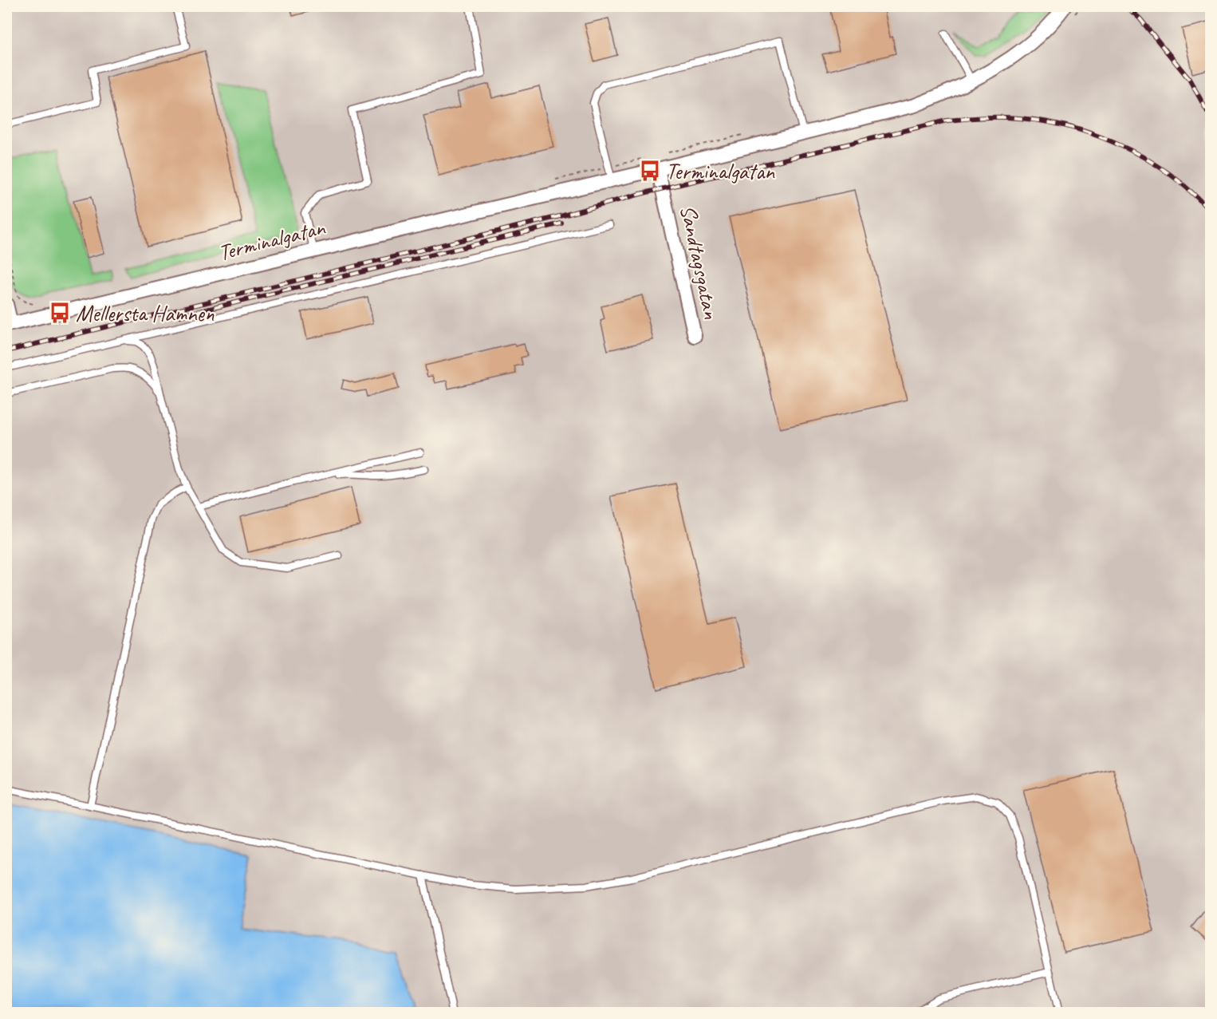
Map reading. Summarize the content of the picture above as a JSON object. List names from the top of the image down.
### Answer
{
  "streets": {
    "street": ["Terminalgatan", "Sandtagsgatan"]
  },
  "crossings": [
    ["Terminalgatan", "Sandtagsgatan"]
  ],
  "places": {
    "bus stop": ["Terminalgatan", "Mellersta Hamnen"]
  }
}
